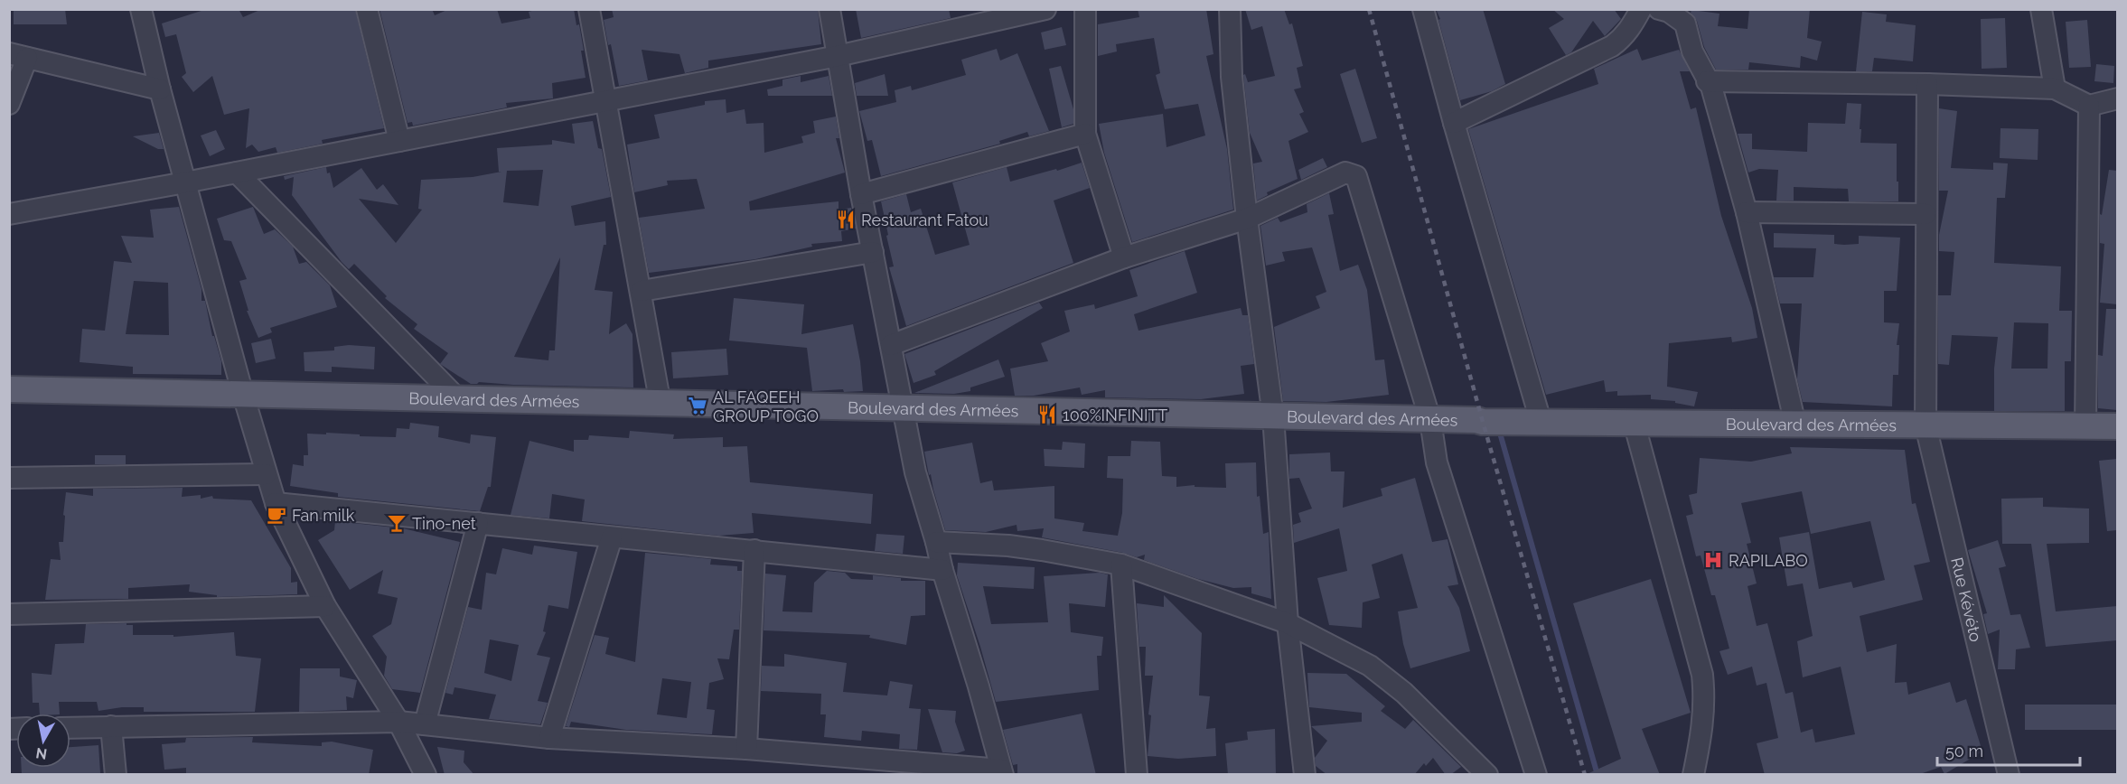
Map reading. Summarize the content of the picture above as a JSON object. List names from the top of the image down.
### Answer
{
  "streets": {
    "main road": ["Boulevard des Armées"],
    "street": ["Rue Kévéto"]
  },
  "crossings": [
    ["Boulevard des Armées", "Rue Kévéto"]
  ],
  "places": {
    "restaurant": ["Restaurant Fatou", "100%INFINITT"],
    "supermarket": ["AL FAQEEH GROUP TOGO"],
    "cafe": ["Fan milk"],
    "bar": ["Tino-net"],
    "hospital": ["RAPILABO"]
  },
  "scale_bar": "50 m",
  "north": "bottom"
}
